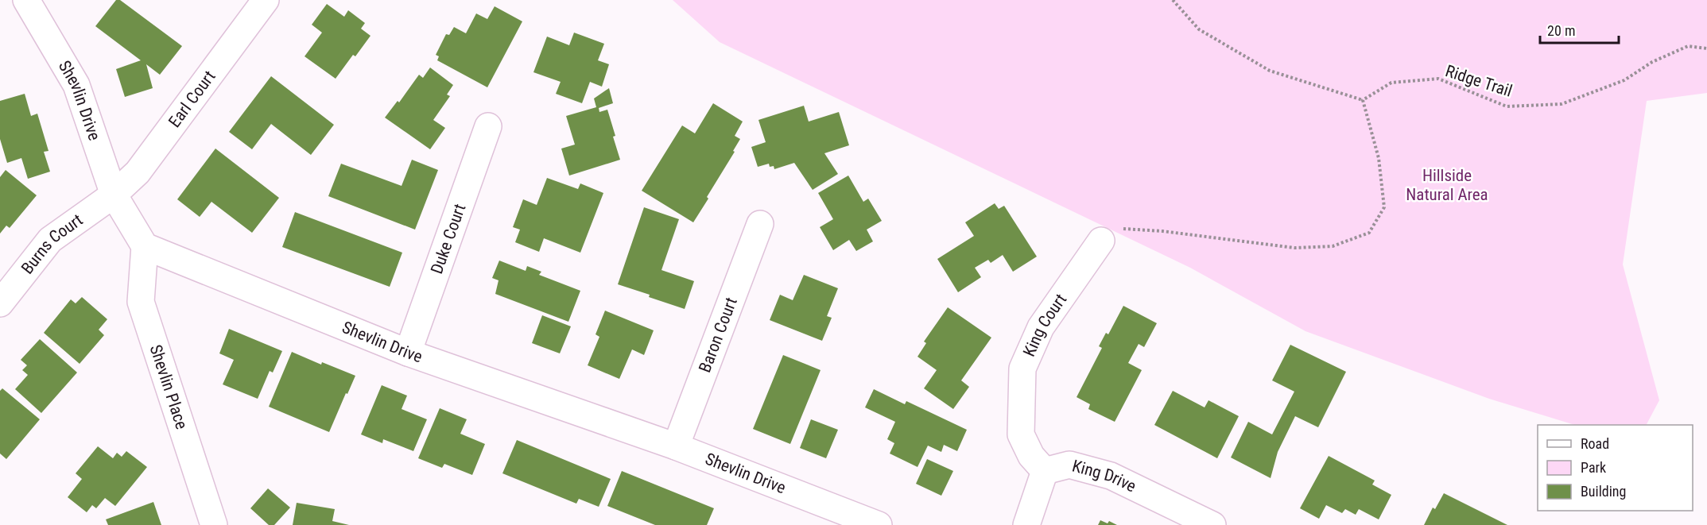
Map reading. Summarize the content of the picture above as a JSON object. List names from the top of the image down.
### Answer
{
  "streets": {
    "street": [
      "Earl Court",
      "Shevlin Drive",
      "Duke Court",
      "Burns Court",
      "King Court",
      "Baron Court",
      "Shevlin Place",
      "King Drive"
    ],
    "path": ["Ridge Trail"]
  },
  "crossings": [
    ["Earl Court", "Shevlin Drive"],
    ["Earl Court", "Burns Court"],
    ["Shevlin Drive", "Duke Court"],
    ["Shevlin Drive", "Burns Court"],
    ["Shevlin Drive", "Baron Court"],
    ["Shevlin Drive", "Shevlin Place"],
    ["King Court", "King Drive"]
  ],
  "parks": ["Hillside Natural Area"],
  "legend": ["Road", "Park", "Building"],
  "scale_bar": "20 m"
}
